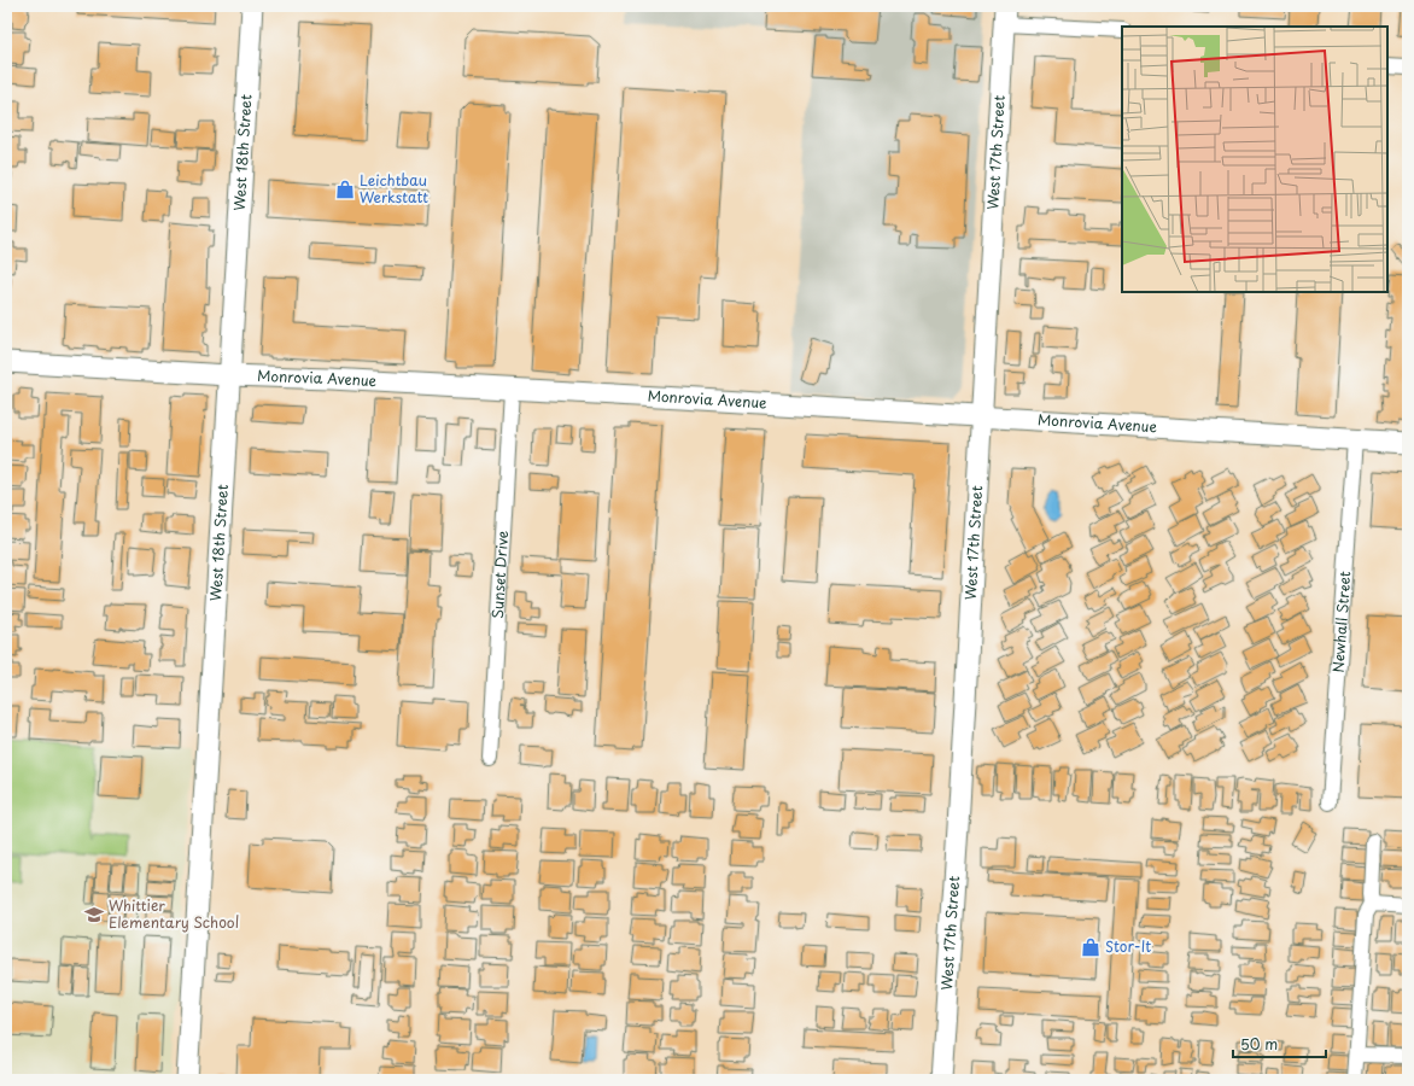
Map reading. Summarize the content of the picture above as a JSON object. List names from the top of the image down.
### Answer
{
  "streets": {
    "street": [
      "West 18th Street",
      "West 17th Street",
      "Monrovia Avenue",
      "Sunset Drive",
      "Newhall Street"
    ]
  },
  "crossings": [
    ["West 18th Street", "Monrovia Avenue"],
    ["West 17th Street", "Monrovia Avenue"],
    ["Monrovia Avenue", "Sunset Drive"],
    ["Monrovia Avenue", "Newhall Street"]
  ],
  "places": {
    "shop": ["Leichtbau Werkstatt", "Stor-It"],
    "school or university": ["Whittier Elementary School"]
  },
  "scale_bar": "50 m"
}
